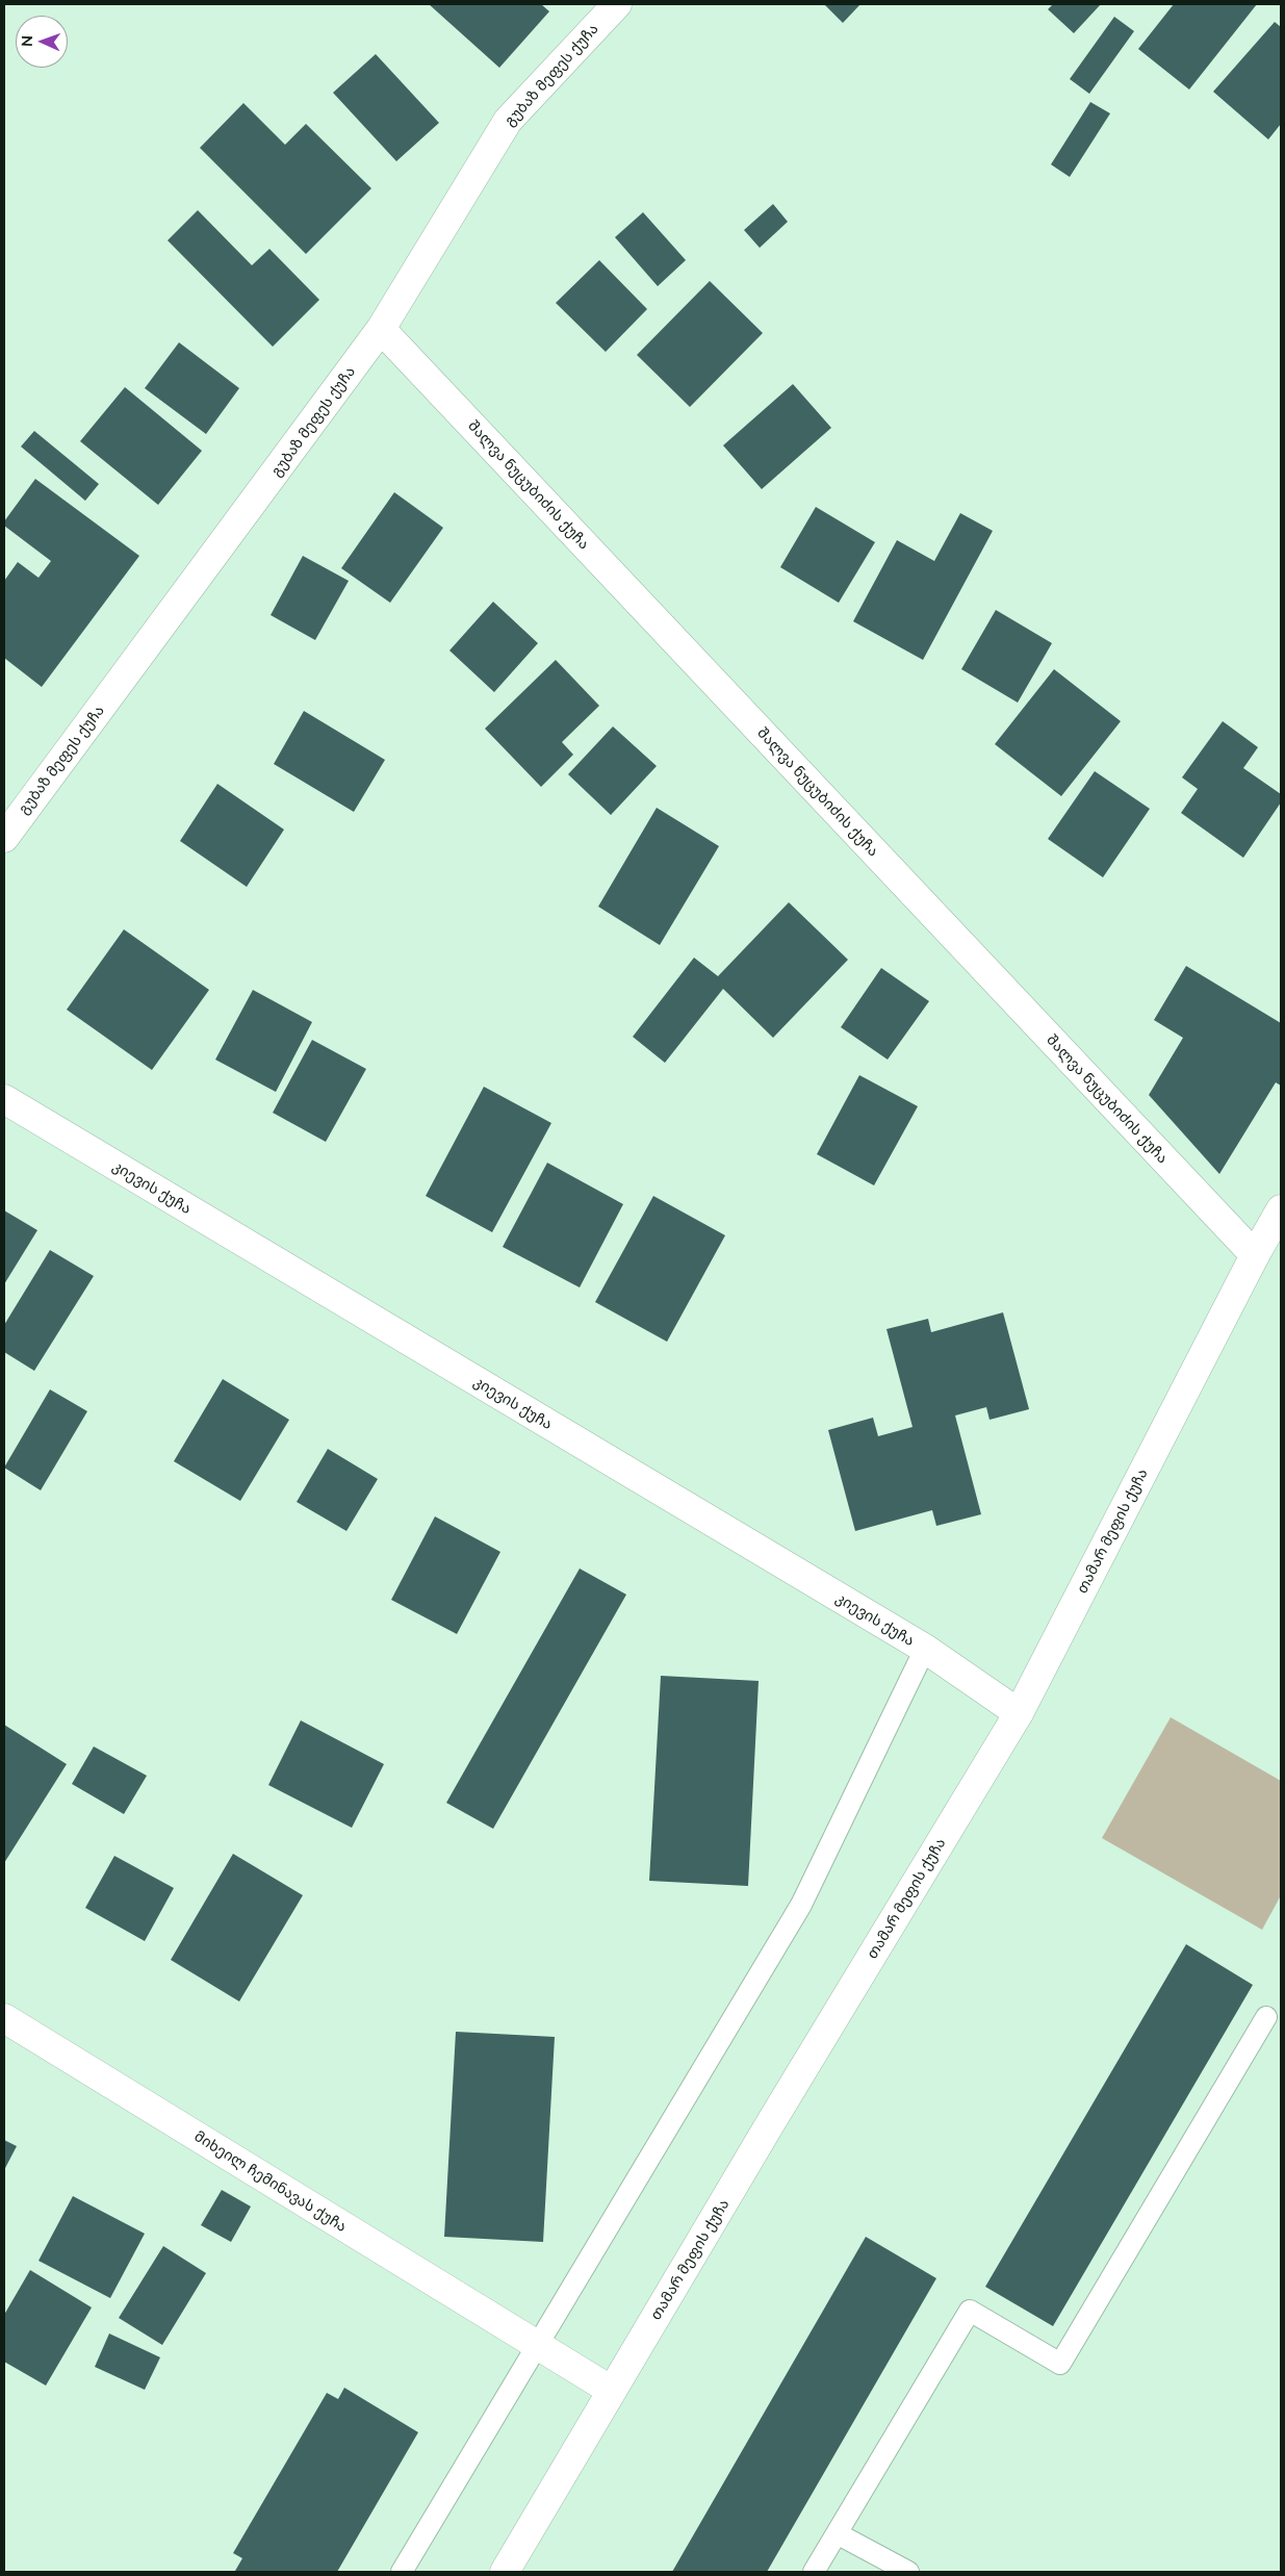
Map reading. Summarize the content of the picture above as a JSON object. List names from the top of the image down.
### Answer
{
  "streets": {
    "street": [
      "გუბაზ მეფეს ქუჩა",
      "შალვა ნუცუბიძის ქუჩა",
      "კიევის ქუჩა",
      "თამარ მეფის ქუჩა",
      "მიხეილ ჩემინავას ქუჩა"
    ]
  },
  "crossings": [
    ["გუბაზ მეფეს ქუჩა", "შალვა ნუცუბიძის ქუჩა"],
    ["შალვა ნუცუბიძის ქუჩა", "თამარ მეფის ქუჩა"],
    ["კიევის ქუჩა", "თამარ მეფის ქუჩა"],
    ["თამარ მეფის ქუჩა", "მიხეილ ჩემინავას ქუჩა"]
  ],
  "north": "left"
}
